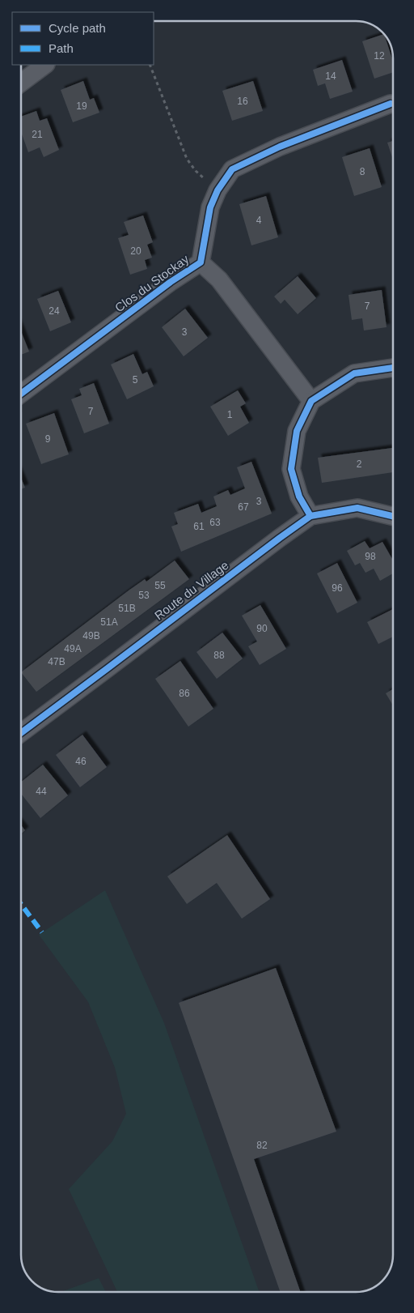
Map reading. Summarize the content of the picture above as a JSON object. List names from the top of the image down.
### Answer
{
  "streets": {
    "street": ["Clos du Stockay", "Route du Village"]
  },
  "house_numbers": [
    "12",
    "14",
    "16",
    "19",
    "21",
    "8",
    "4",
    "20",
    "7",
    "24",
    "3",
    "5",
    "7",
    "1",
    "9",
    "2",
    "3",
    "67",
    "63",
    "61",
    "98",
    "55",
    "96",
    "53",
    "51B",
    "51A",
    "90",
    "49B",
    "49A",
    "88",
    "47B",
    "86",
    "46",
    "44",
    "82"
  ],
  "legend": ["Cycle path", "Path"]
}
